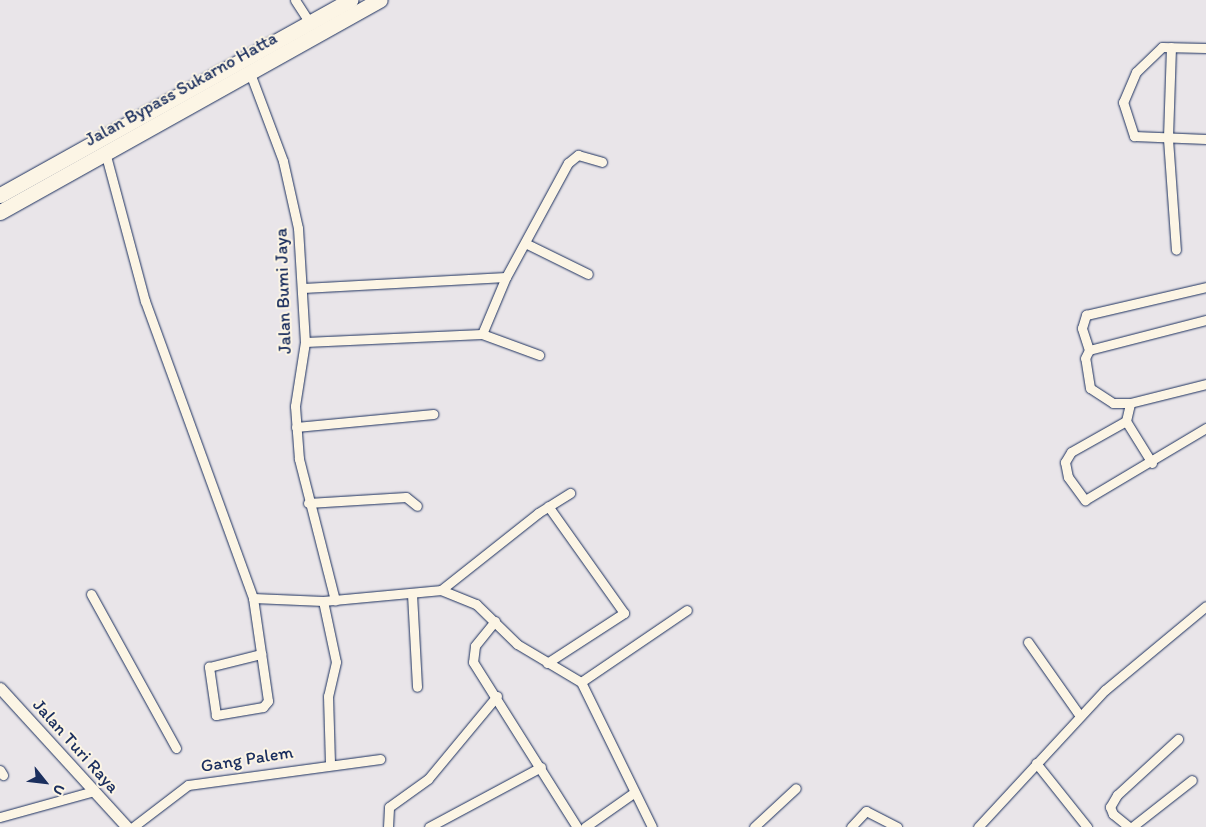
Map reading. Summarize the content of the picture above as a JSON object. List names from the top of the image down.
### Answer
{
  "streets": {
    "highway": ["Jalan Bypass Sukarno Hatta"],
    "street": ["Jalan Bumi Jaya", "Jalan Turi Raya", "Gang Palem"]
  },
  "crossings": [
    ["Jalan Bypass Sukarno Hatta", "Jalan Bumi Jaya"]
  ],
  "north": "bottom right"
}
